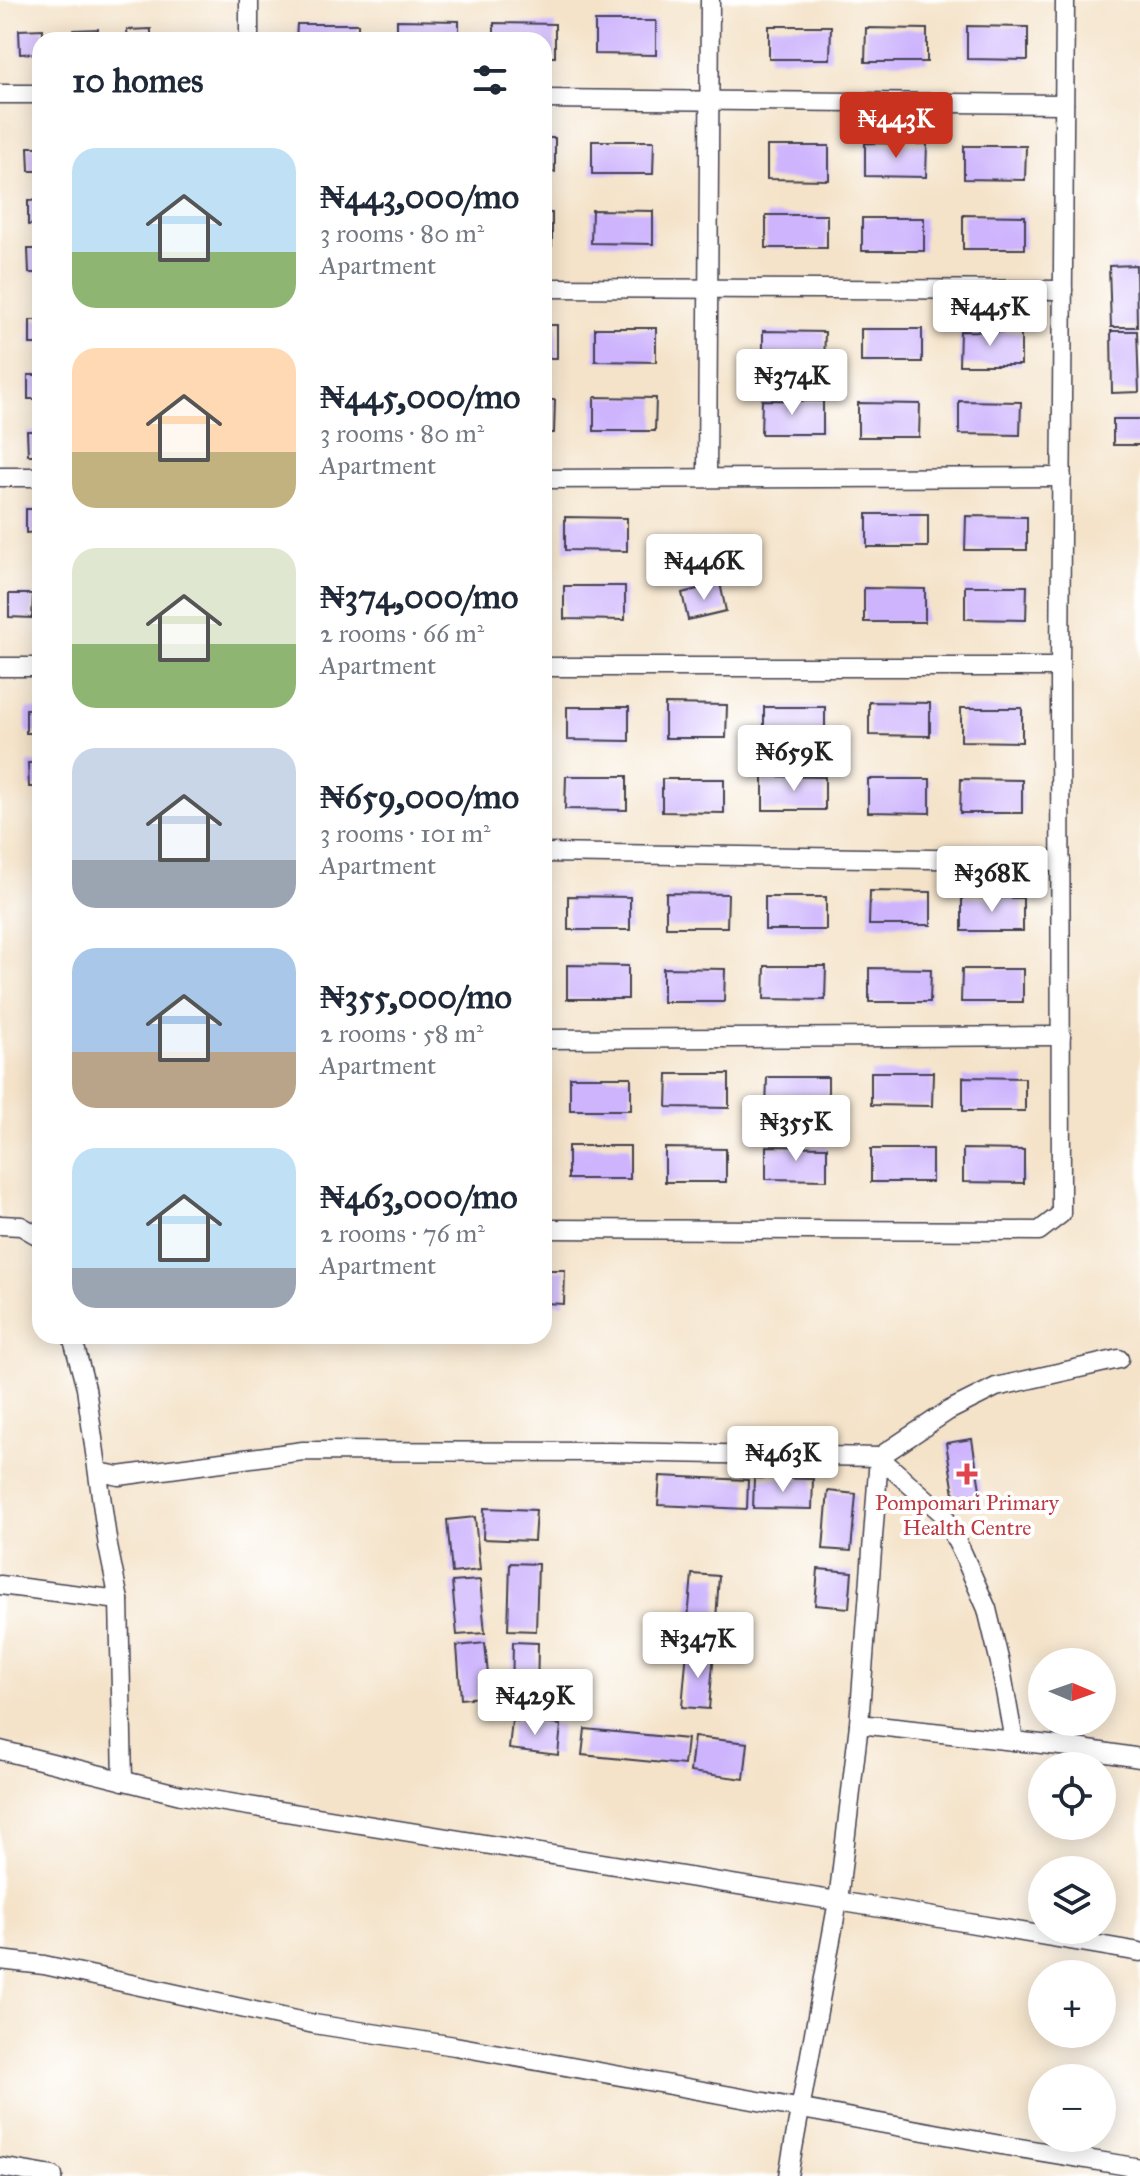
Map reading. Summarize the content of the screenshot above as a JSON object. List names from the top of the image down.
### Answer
{
  "places": {
    "health": ["Pompomari Primary Health Centre"]
  },
  "north": "right",
  "page": {
    "heading": "10 homes",
    "price": [
      "₦443K",
      "₦445K",
      "₦374K",
      "₦446K",
      "₦659K",
      "₦368K",
      "₦355K",
      "₦463K",
      "₦347K",
      "₦429K"
    ],
    "list": [
      {
        "name": "₦443,000/mo",
        "note": "3 rooms · 80 m² · Apartment"
      },
      {
        "name": "₦445,000/mo",
        "note": "3 rooms · 80 m² · Apartment"
      },
      {
        "name": "₦374,000/mo",
        "note": "2 rooms · 66 m² · Apartment"
      },
      {
        "name": "₦659,000/mo",
        "note": "3 rooms · 101 m² · Apartment"
      },
      {
        "name": "₦355,000/mo",
        "note": "2 rooms · 58 m² · Apartment"
      },
      {
        "name": "₦463,000/mo",
        "note": "2 rooms · 76 m² · Apartment"
      }
    ],
    "map_buttons": ["+", "−"]
  }
}
